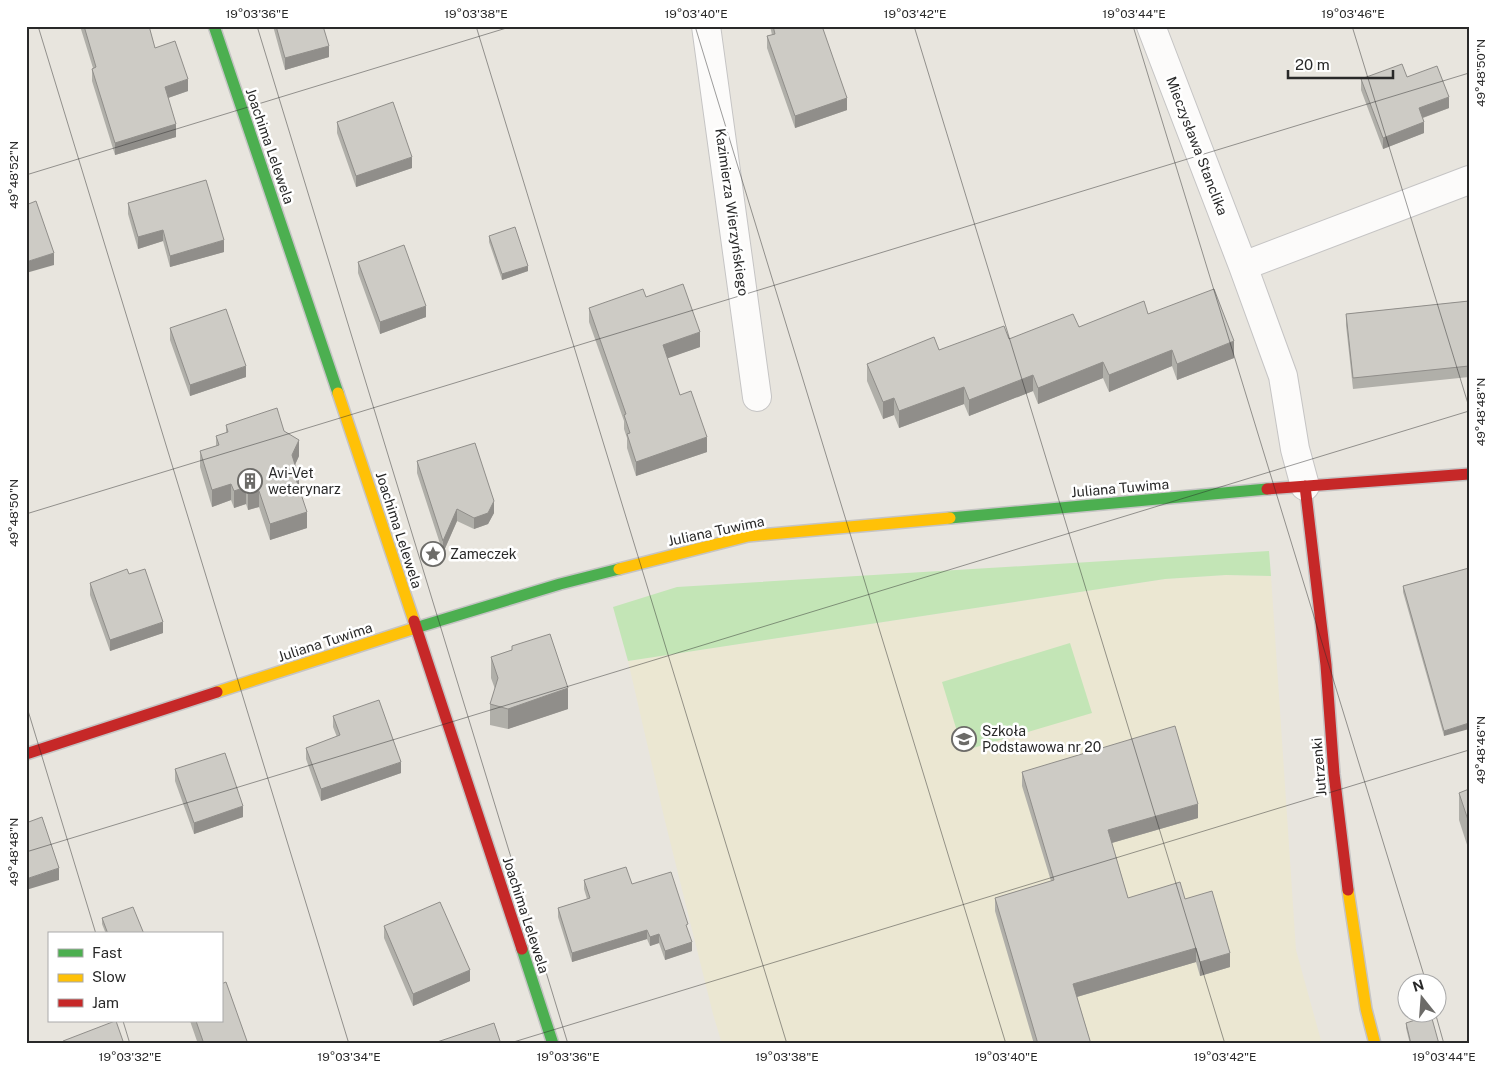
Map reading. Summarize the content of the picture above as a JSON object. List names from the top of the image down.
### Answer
{
  "streets": {
    "street": [
      "Joachima Lelewela",
      "Mieczysława Stanclika",
      "Kazimierza Wierzyńskiego",
      "Juliana Tuwima",
      "Jutrzenki"
    ]
  },
  "crossings": [
    ["Joachima Lelewela", "Juliana Tuwima"],
    ["Mieczysława Stanclika", "Juliana Tuwima"],
    ["Mieczysława Stanclika", "Jutrzenki"],
    ["Juliana Tuwima", "Jutrzenki"]
  ],
  "places": {
    "building": ["Avi-Vet weterynarz"],
    "place": ["Zameczek"],
    "school or university": ["Szkoła Podstawowa nr 20"]
  },
  "legend": ["Fast", "Slow", "Jam"],
  "scale_bar": "20 m",
  "north": "top",
  "coordinates": [
    "19°03'36\"E",
    "19°03'38\"E",
    "19°03'40\"E",
    "19°03'42\"E",
    "19°03'44\"E",
    "19°03'46\"E",
    "49°48'50\"N",
    "49°48'52\"N",
    "49°48'48\"N",
    "49°48'46\"N",
    "19°03'32\"E",
    "19°03'34\"E"
  ]
}
